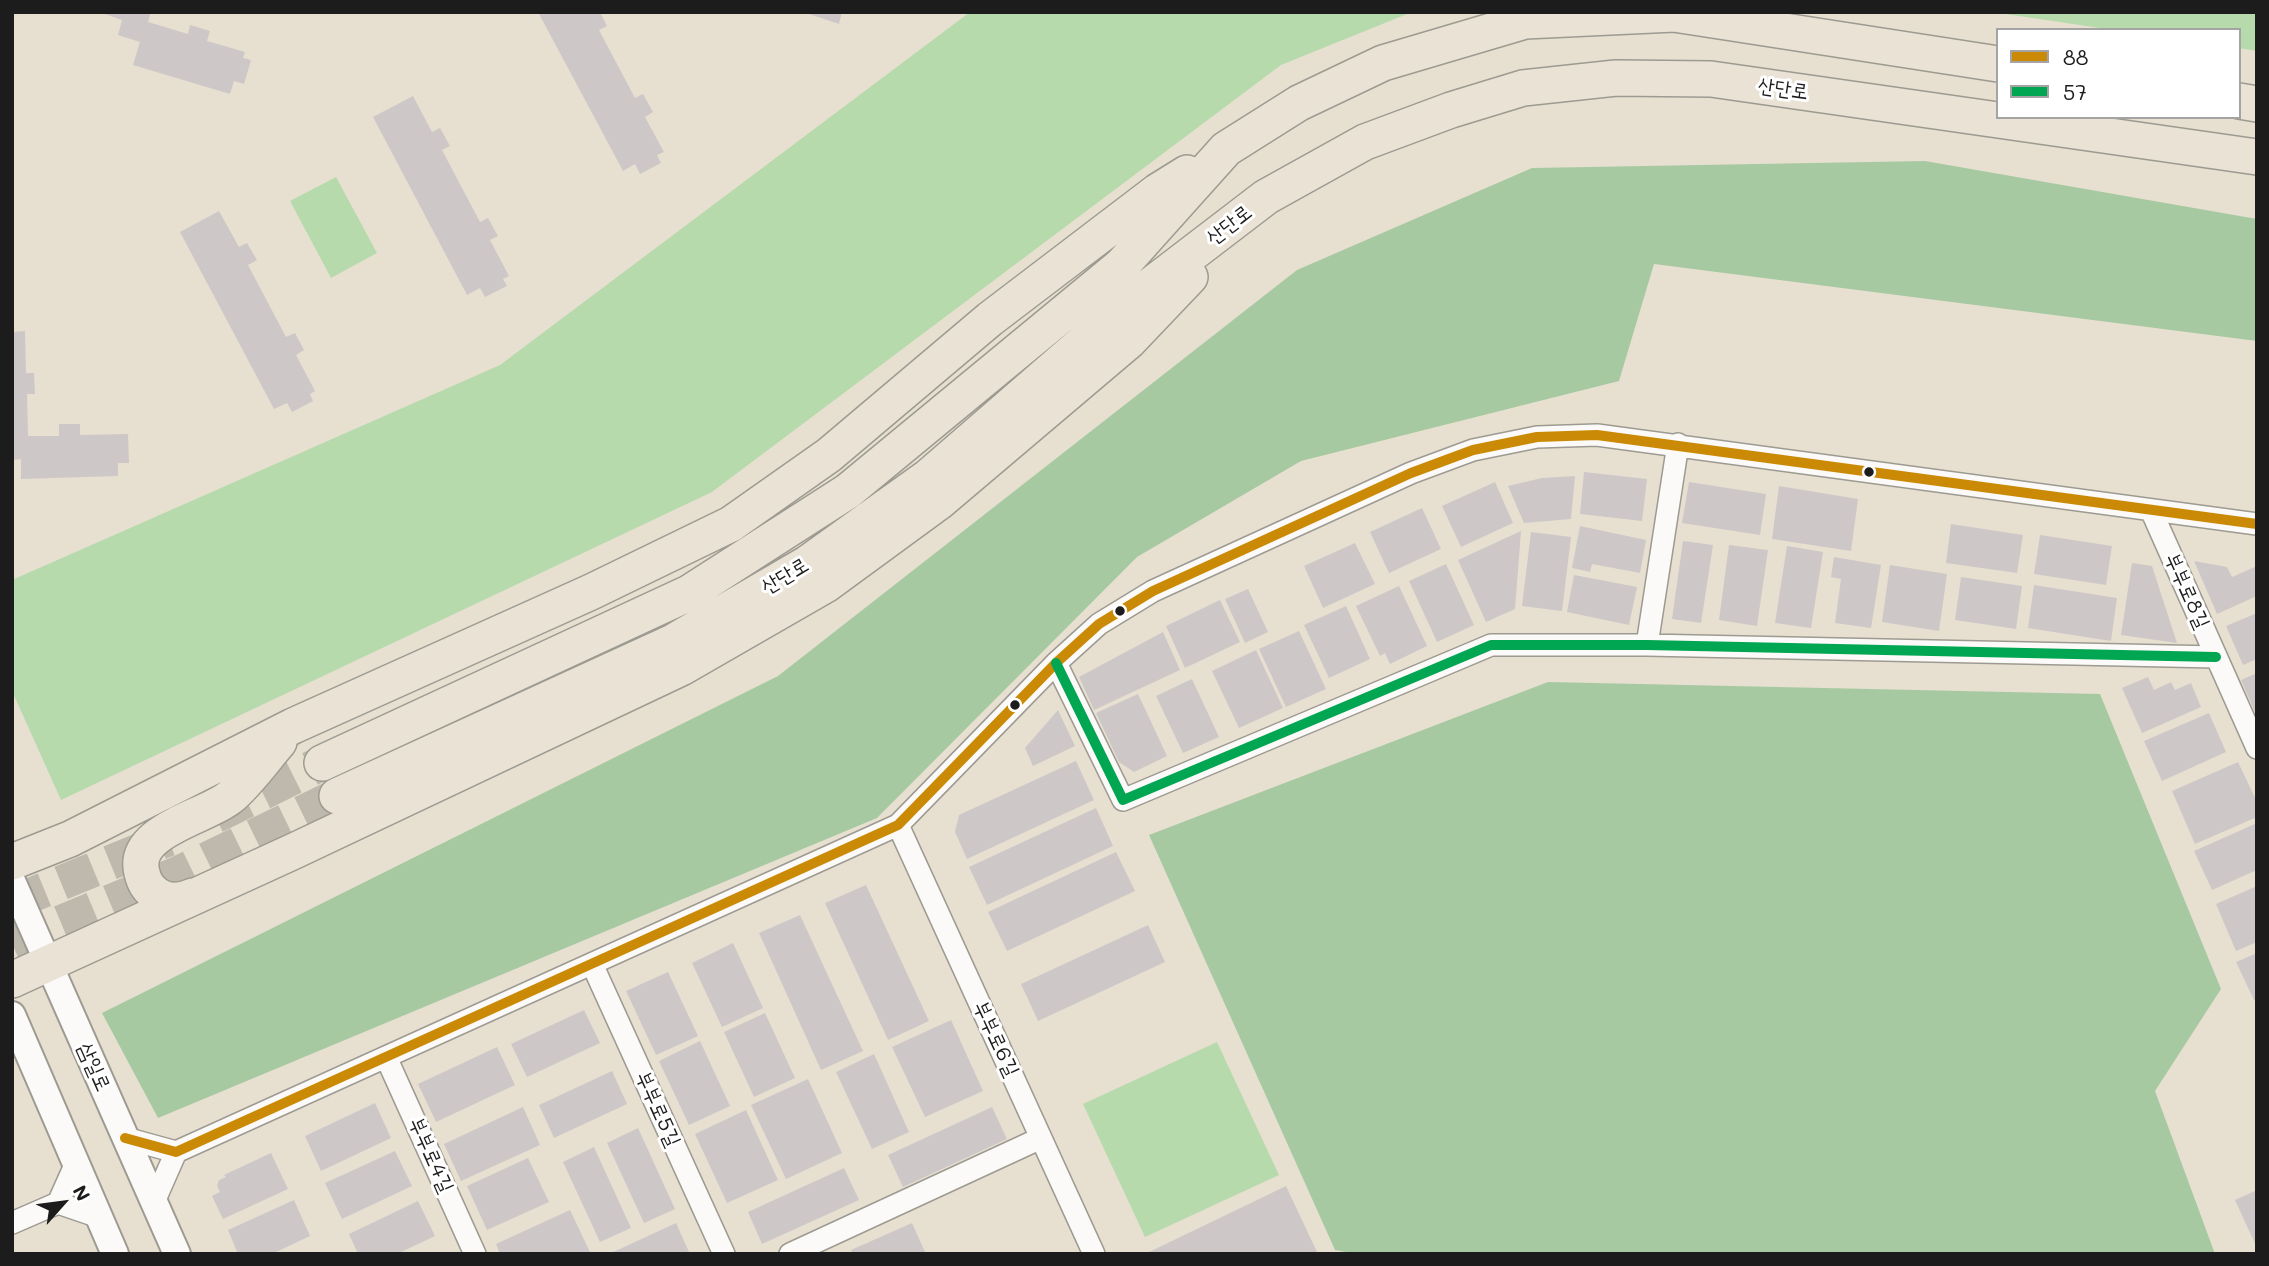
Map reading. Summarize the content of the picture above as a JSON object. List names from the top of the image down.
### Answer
{
  "streets": {
    "main road": ["산단로"],
    "street": [
      "부부로8길",
      "부부로6길",
      "삼일로",
      "부부로5길",
      "부부로4길"
    ]
  },
  "lines": ["transit line 88", "transit line 57"],
  "legend": ["88", "57"],
  "north": "top right"
}
